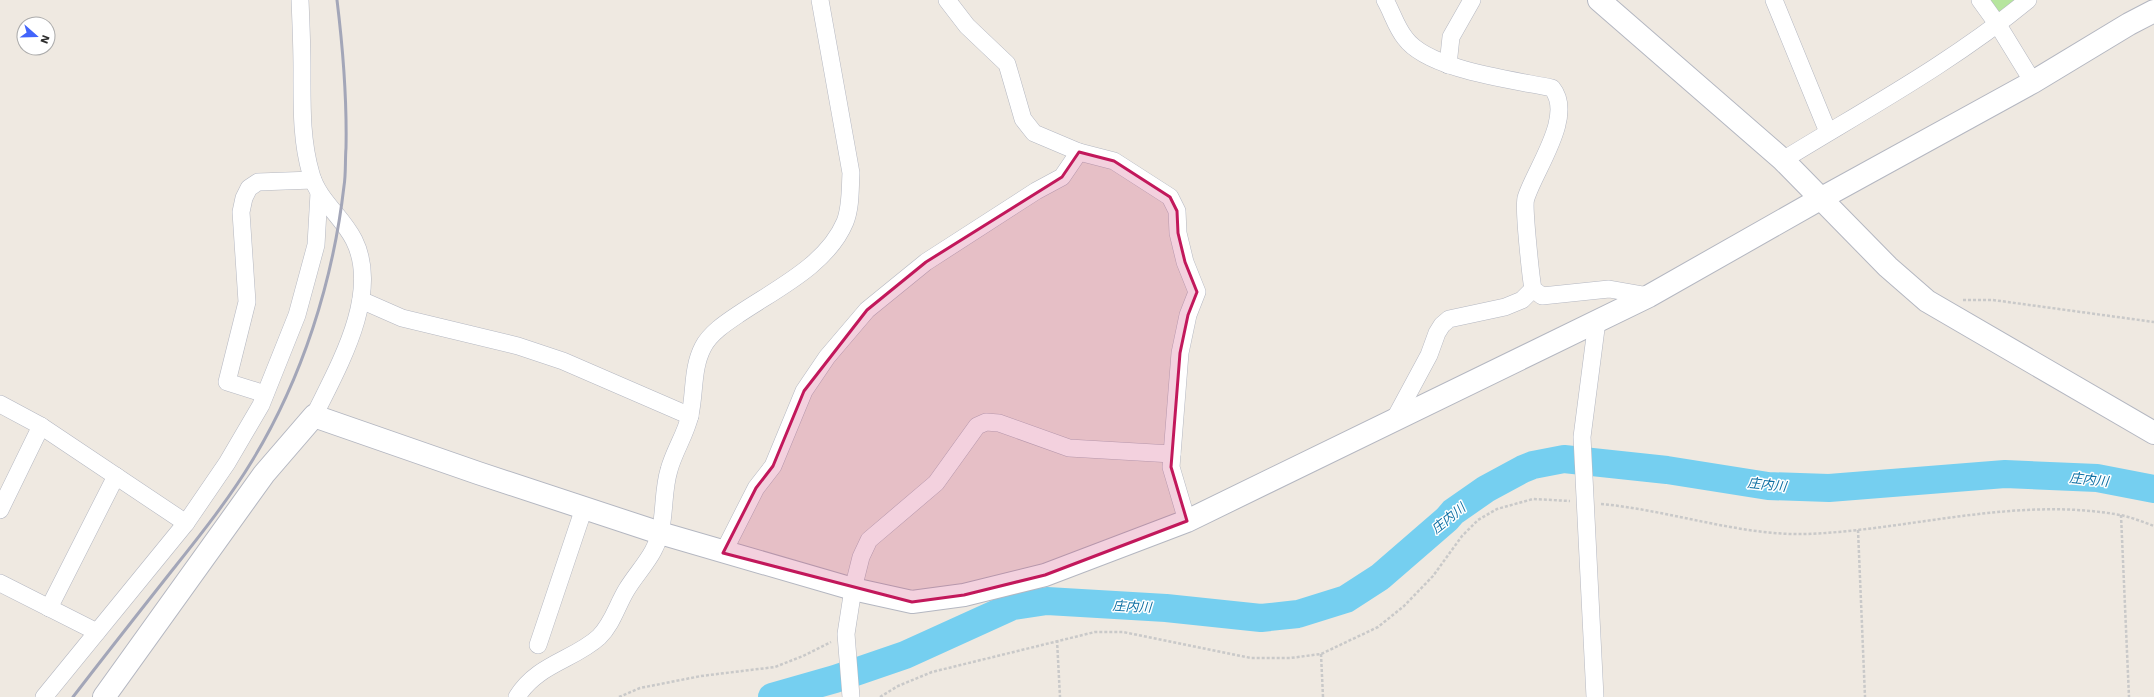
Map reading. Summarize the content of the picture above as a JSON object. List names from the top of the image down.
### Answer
{
  "water": ["庄内川"],
  "north": "right"
}
